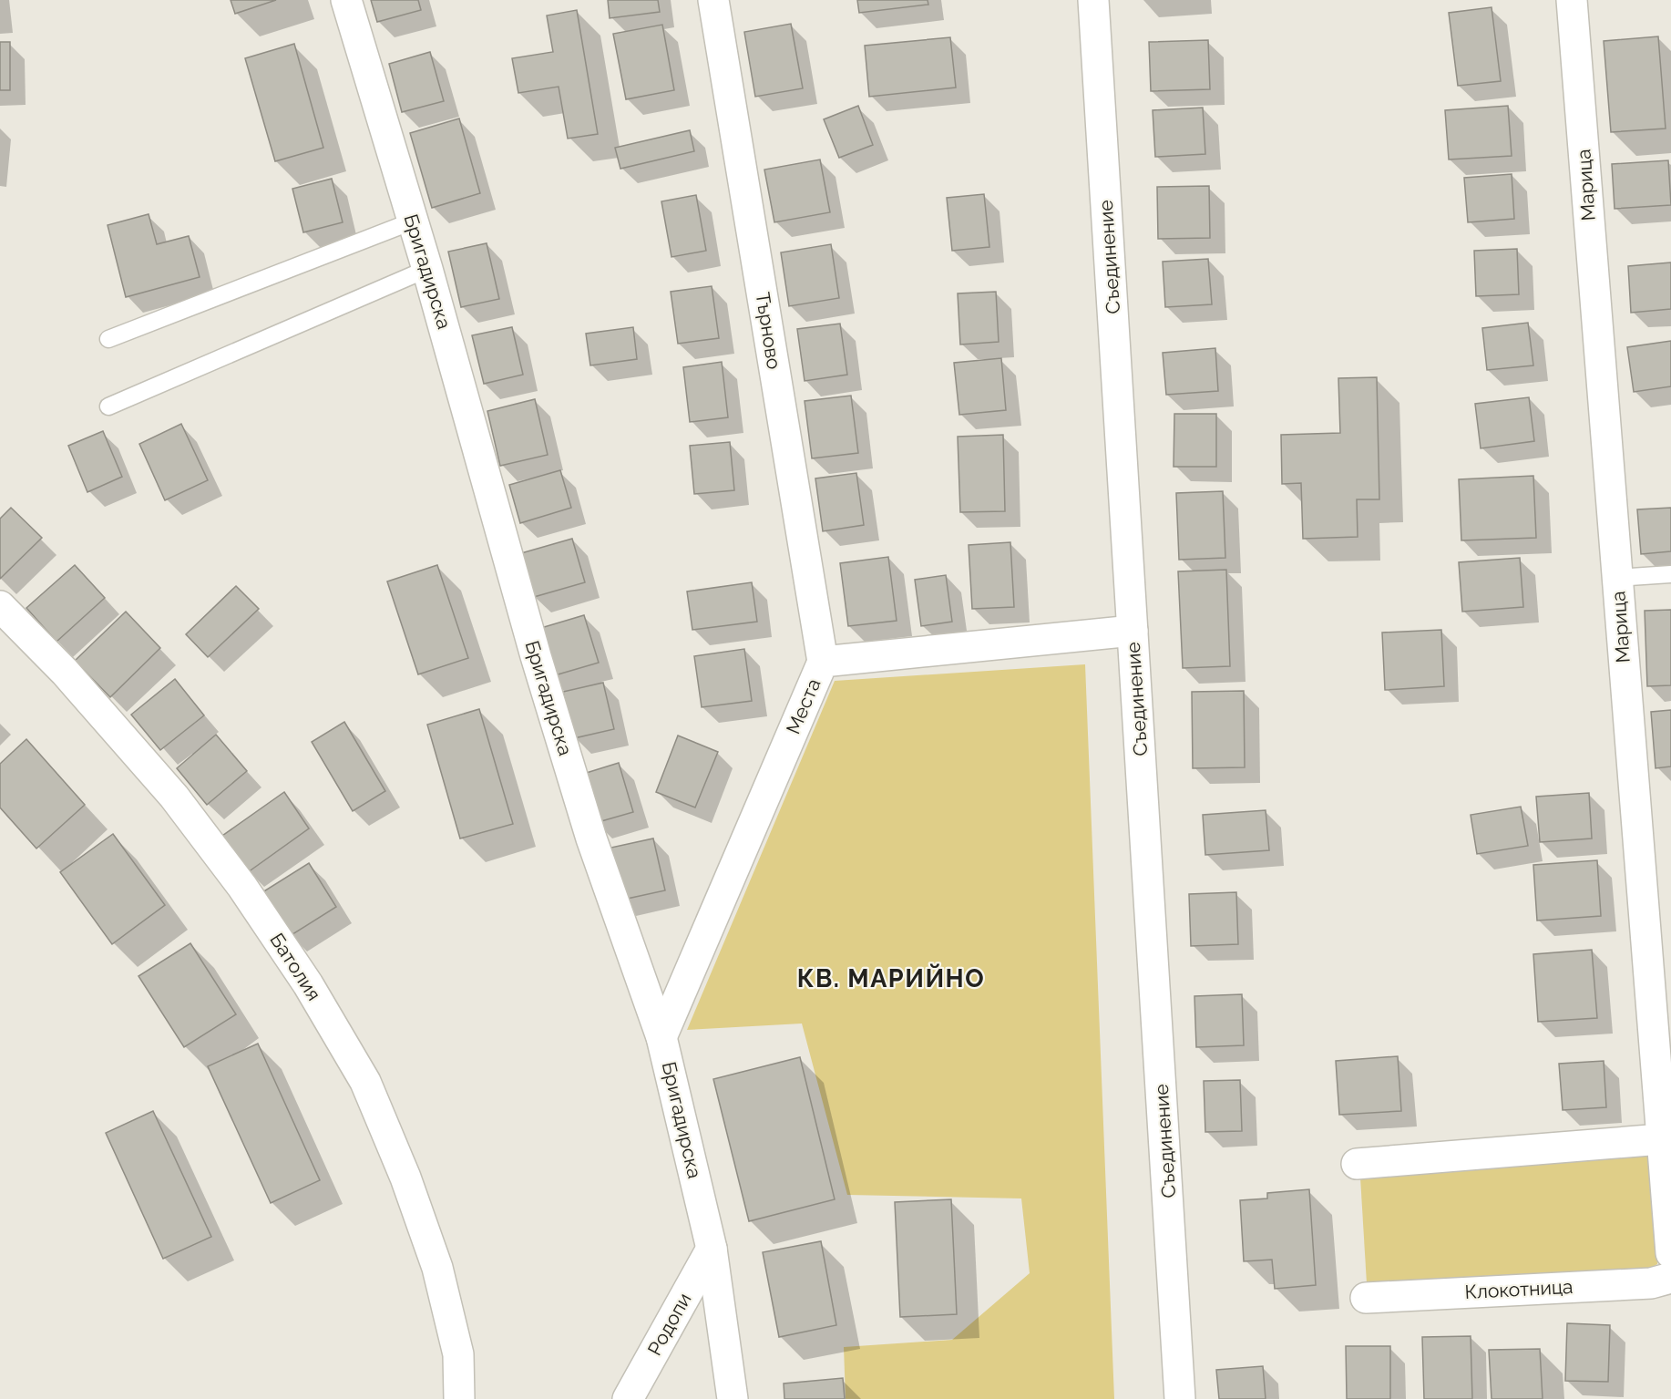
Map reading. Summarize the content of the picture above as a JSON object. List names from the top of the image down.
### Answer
{
  "streets": {
    "street": [
      "Марица",
      "Съединение",
      "Бригадирска",
      "Търново",
      "Места",
      "Батолия",
      "Клокотница",
      "Родопи"
    ]
  },
  "crossings": [
    ["Съединение", "Места"],
    ["Бригадирска", "Места"],
    ["Бригадирска", "Родопи"],
    ["Търново", "Места"]
  ],
  "districts": ["КВ. МАРИЙНО"]
}
